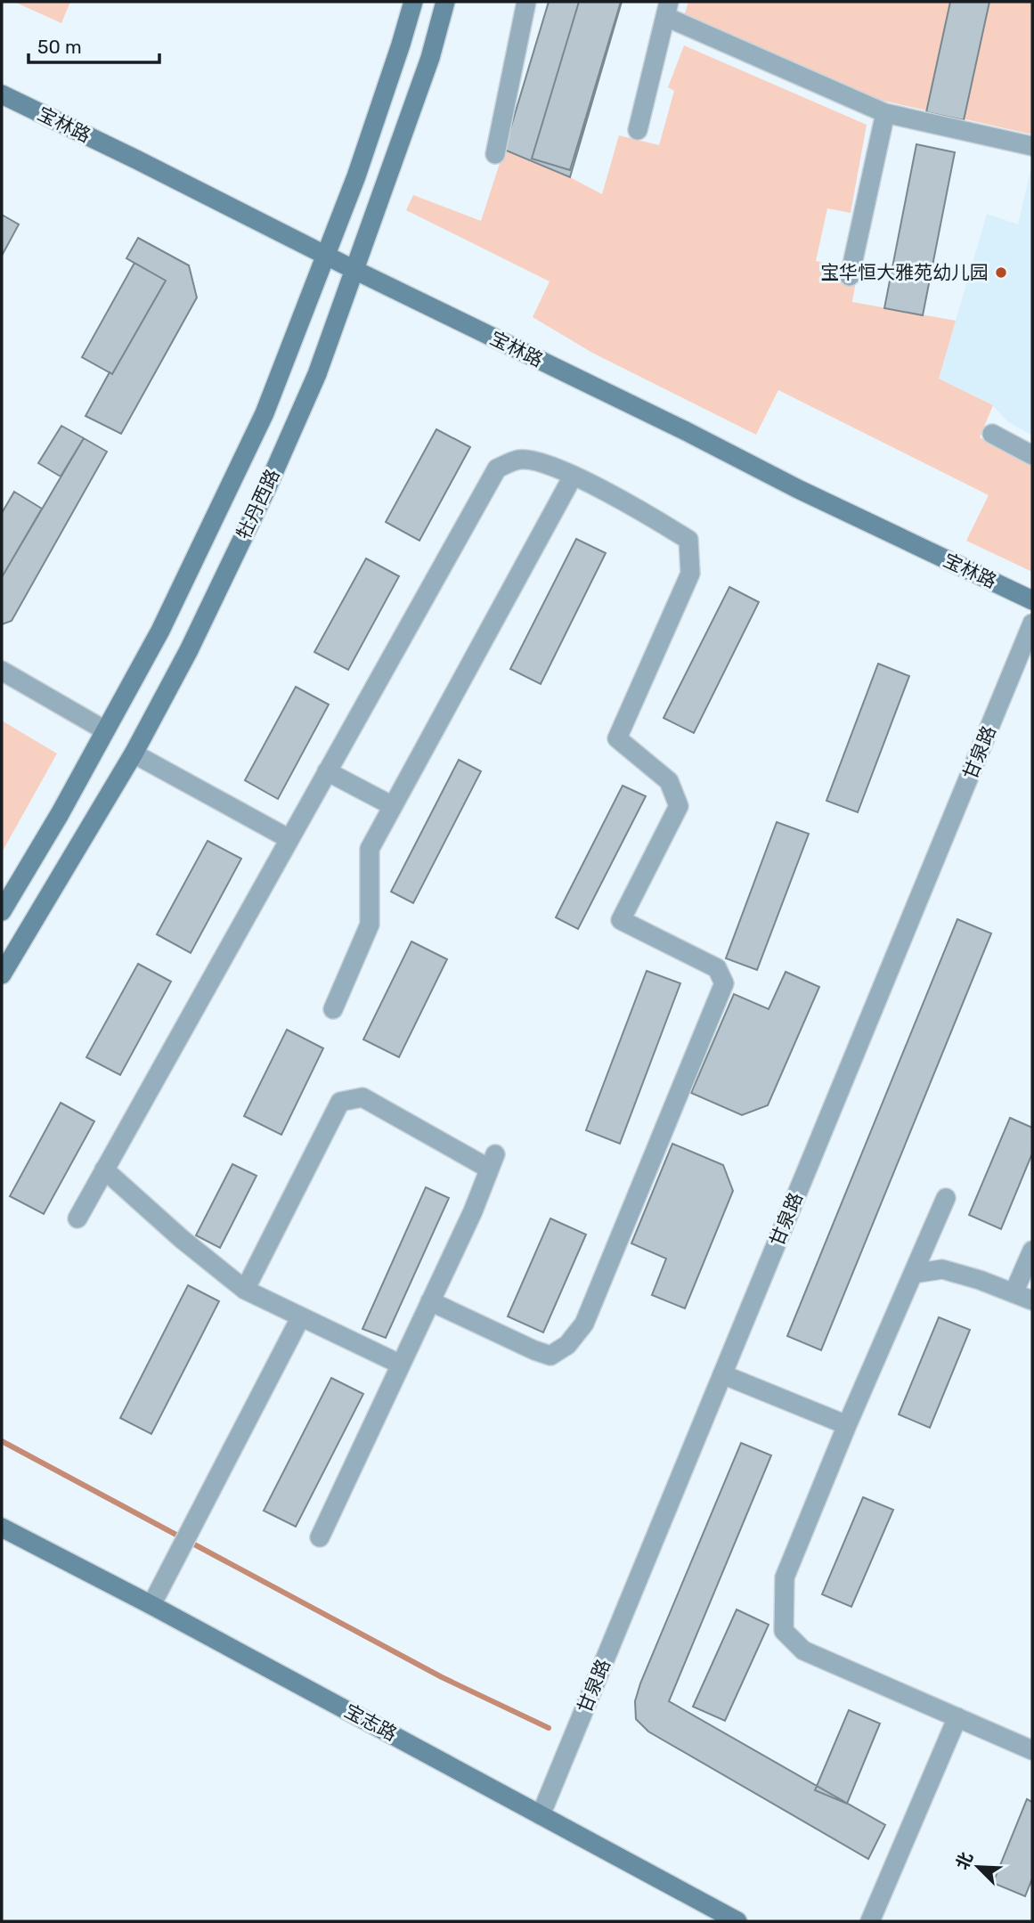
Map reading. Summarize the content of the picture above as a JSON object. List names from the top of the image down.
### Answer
{
  "streets": {
    "street": [
      "宝林路",
      "牡丹西路",
      "甘泉路",
      "宝志路"
    ]
  },
  "crossings": [
    ["宝林路", "牡丹西路"],
    ["甘泉路", "宝志路"]
  ],
  "places": ["宝华恒大雅苑幼儿园"],
  "scale_bar": "50 m",
  "north": "top left"
}
